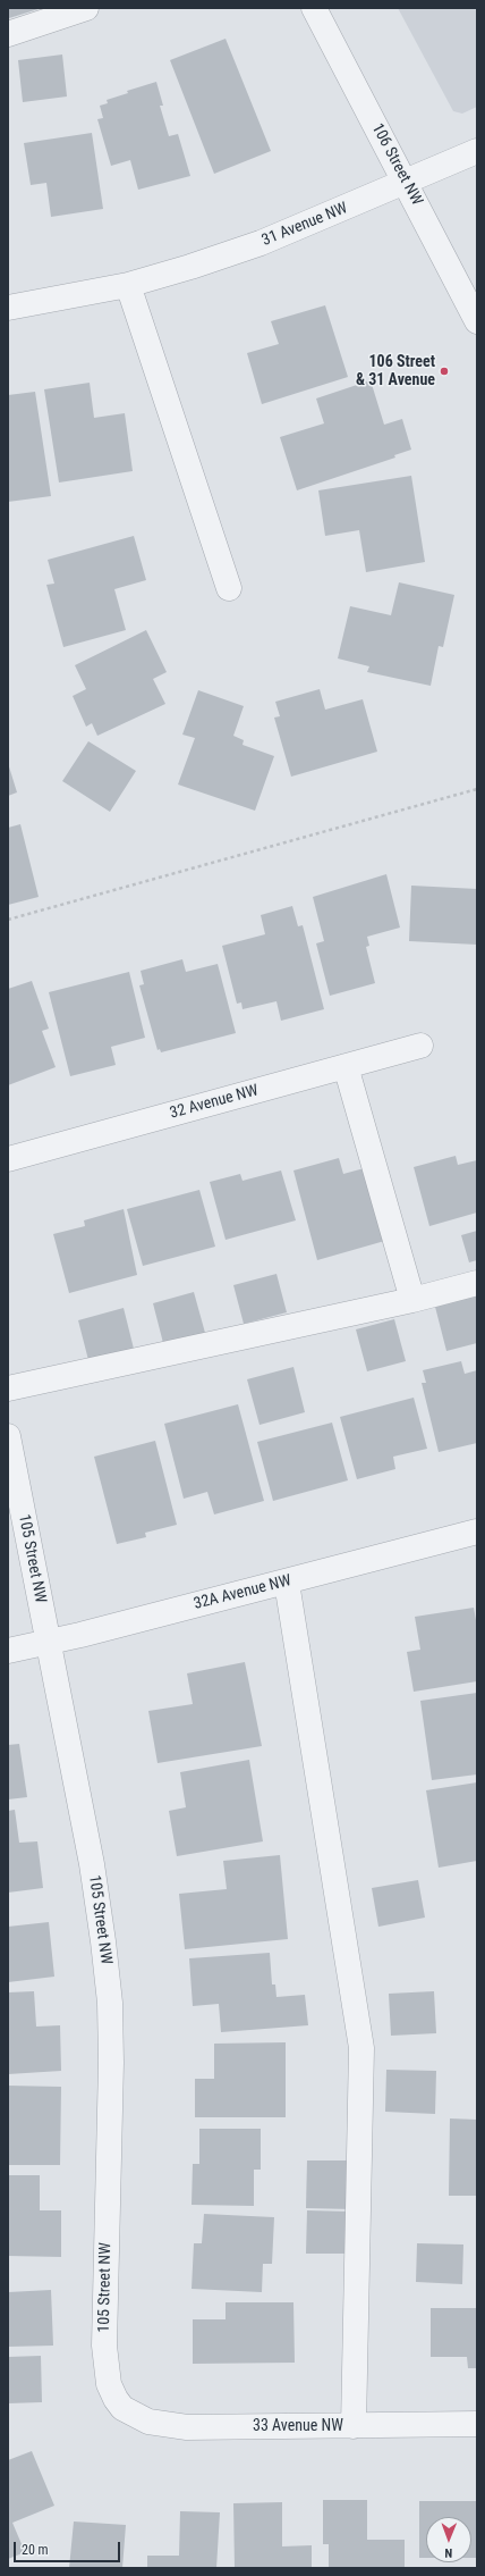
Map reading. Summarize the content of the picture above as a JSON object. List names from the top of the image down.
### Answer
{
  "streets": {
    "street": [
      "106 Street NW",
      "31 Avenue NW",
      "32 Avenue NW",
      "105 Street NW",
      "32A Avenue NW",
      "33 Avenue NW"
    ]
  },
  "crossings": [
    ["106 Street NW", "31 Avenue NW"],
    ["105 Street NW", "32A Avenue NW"],
    ["105 Street NW", "33 Avenue NW"]
  ],
  "places": ["106 Street & 31 Avenue"],
  "scale_bar": "20 m",
  "north": "bottom"
}
